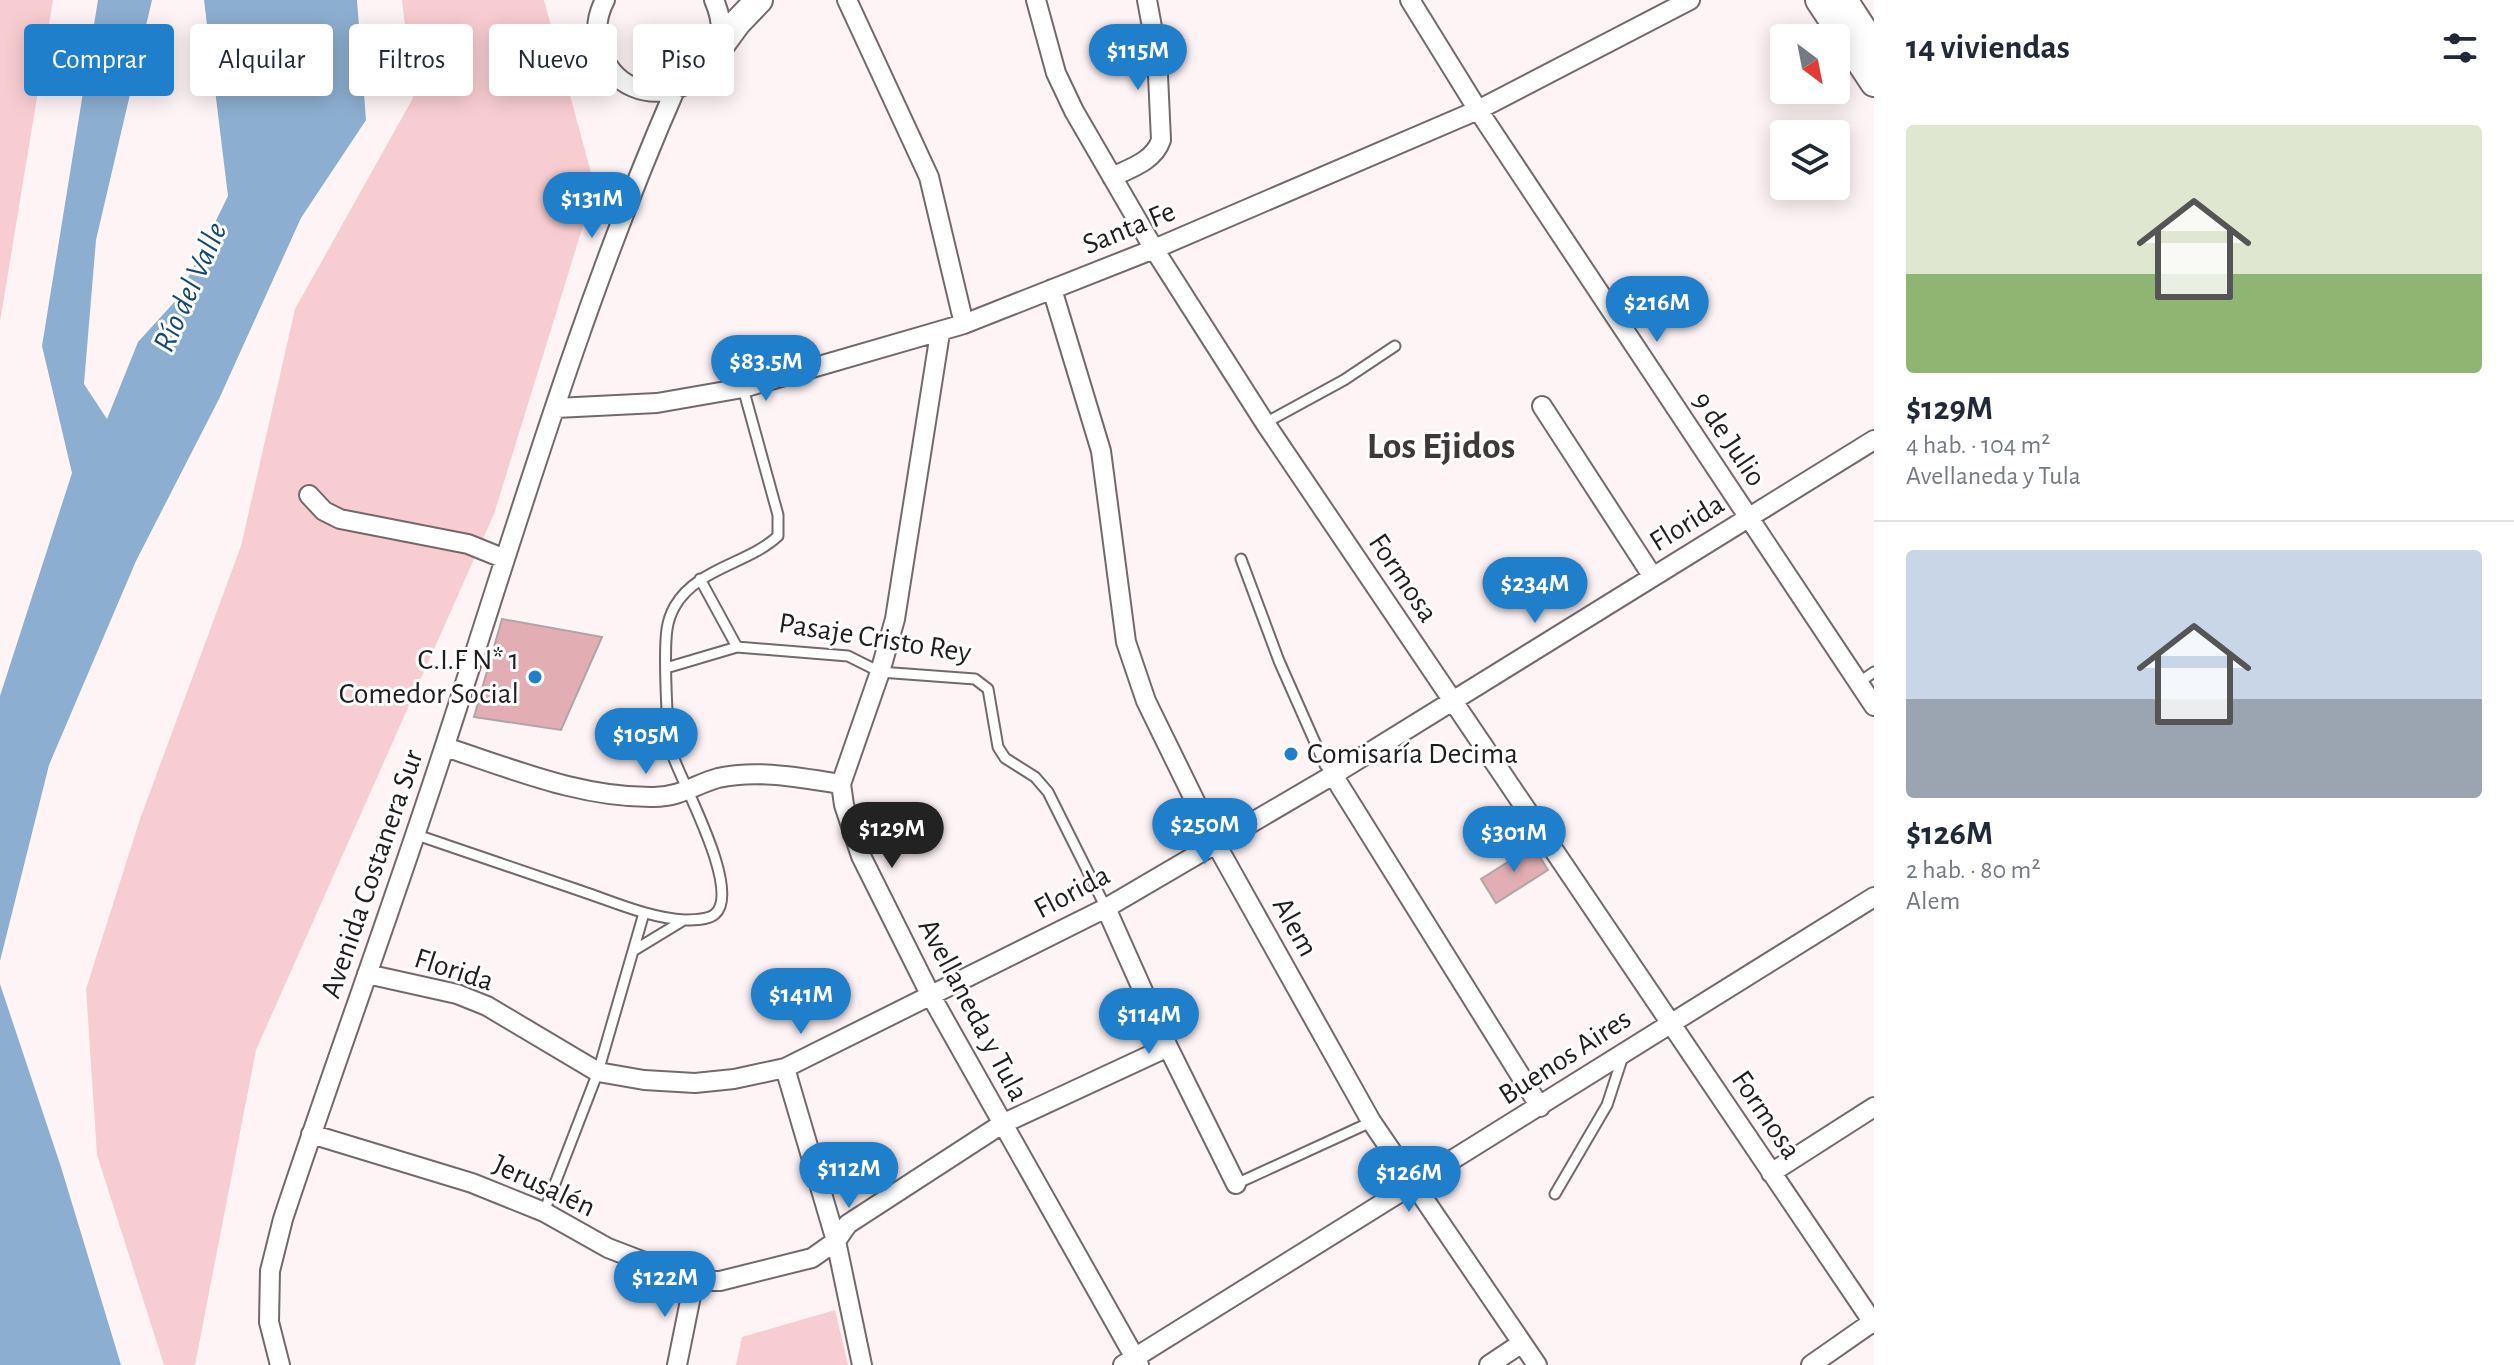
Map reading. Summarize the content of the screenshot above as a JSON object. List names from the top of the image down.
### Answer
{
  "streets": {
    "street": [
      "Santa Fe",
      "9 de Julio",
      "Florida",
      "Formosa",
      "Pasaje Cristo Rey",
      "Avenida Costanera Sur",
      "Alem",
      "Avellaneda y Tula",
      "Buenos Aires",
      "Jerusalén"
    ]
  },
  "crossings": [
    ["Santa Fe", "9 de Julio"],
    ["Santa Fe", "Formosa"],
    ["Santa Fe", "Avenida Costanera Sur"],
    ["Santa Fe", "Alem"],
    ["9 de Julio", "Florida"],
    ["Florida", "Formosa"],
    ["Florida", "Pasaje Cristo Rey"],
    ["Florida", "Avenida Costanera Sur"],
    ["Florida", "Alem"],
    ["Florida", "Avellaneda y Tula"],
    ["Formosa", "Buenos Aires"],
    ["Pasaje Cristo Rey", "Alem"],
    ["Pasaje Cristo Rey", "Jerusalén"],
    ["Avenida Costanera Sur", "Jerusalén"],
    ["Alem", "Buenos Aires"],
    ["Avellaneda y Tula", "Buenos Aires"],
    ["Avellaneda y Tula", "Jerusalén"]
  ],
  "districts": ["Los Ejidos"],
  "water": ["Río del Valle"],
  "places": ["C.I.F N* 1 Comedor Social", "Comisaría Decima"],
  "north": "bottom right",
  "page": {
    "heading": "14 viviendas",
    "price": [
      "$115M",
      "$131M",
      "$216M",
      "$83.5M",
      "$234M",
      "$105M",
      "$250M",
      "$129M",
      "$301M",
      "$141M",
      "$114M",
      "$112M",
      "$126M",
      "$122M"
    ],
    "chip": [
      "Comprar",
      "Alquilar",
      "Filtros",
      "Nuevo",
      "Piso"
    ],
    "list": [
      {
        "name": "$129M",
        "note": "4 hab. · 104 m² · Avellaneda y Tula"
      },
      {
        "name": "$126M",
        "note": "2 hab. · 80 m² · Alem"
      }
    ]
  }
}
